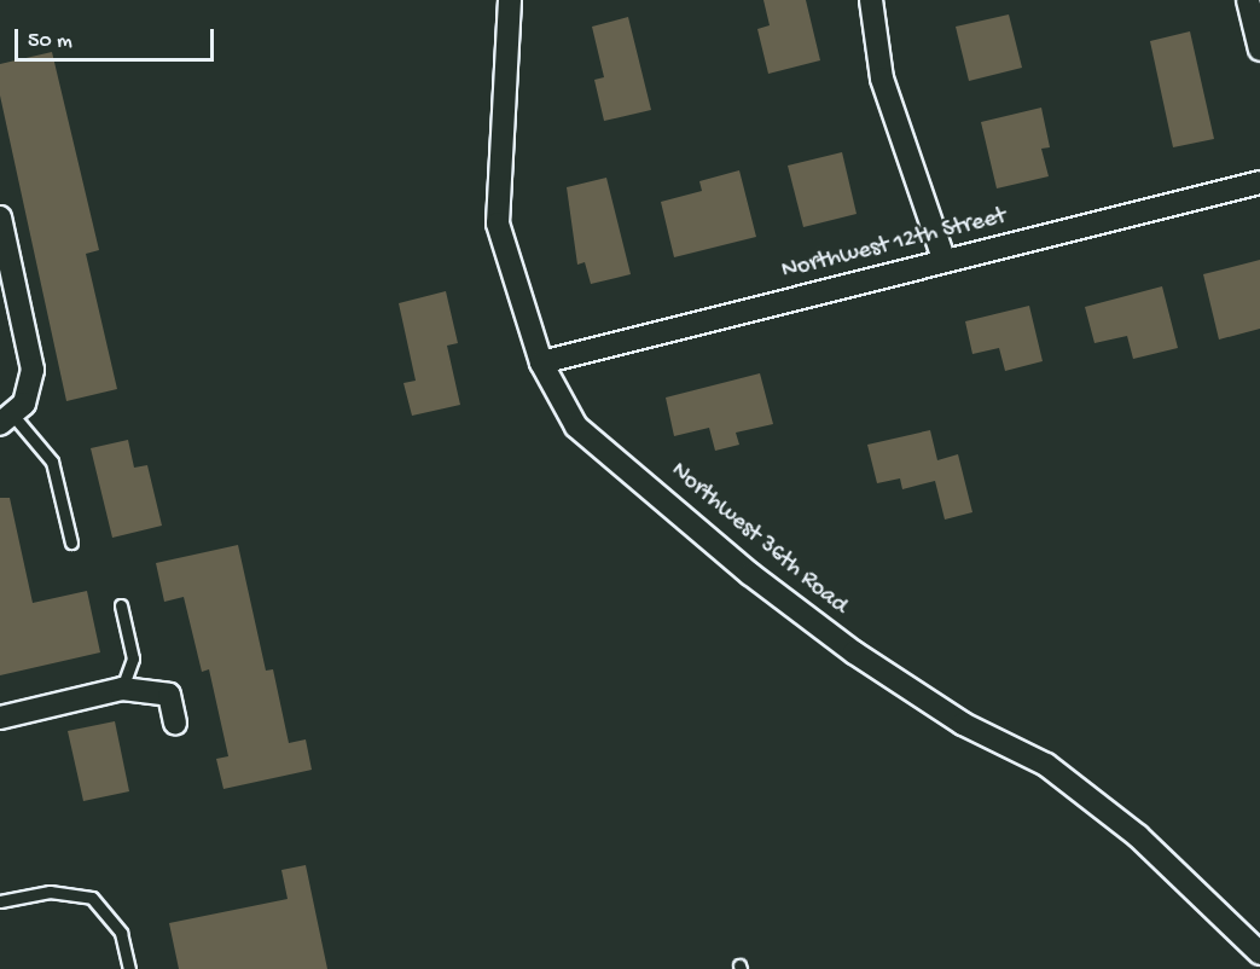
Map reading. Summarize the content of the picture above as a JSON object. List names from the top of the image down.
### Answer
{
  "streets": {
    "street": ["Northwest 12th Street", "Northwest 36th Road"]
  },
  "crossings": [
    ["Northwest 12th Street", "Northwest 36th Road"]
  ],
  "scale_bar": "50 m"
}
